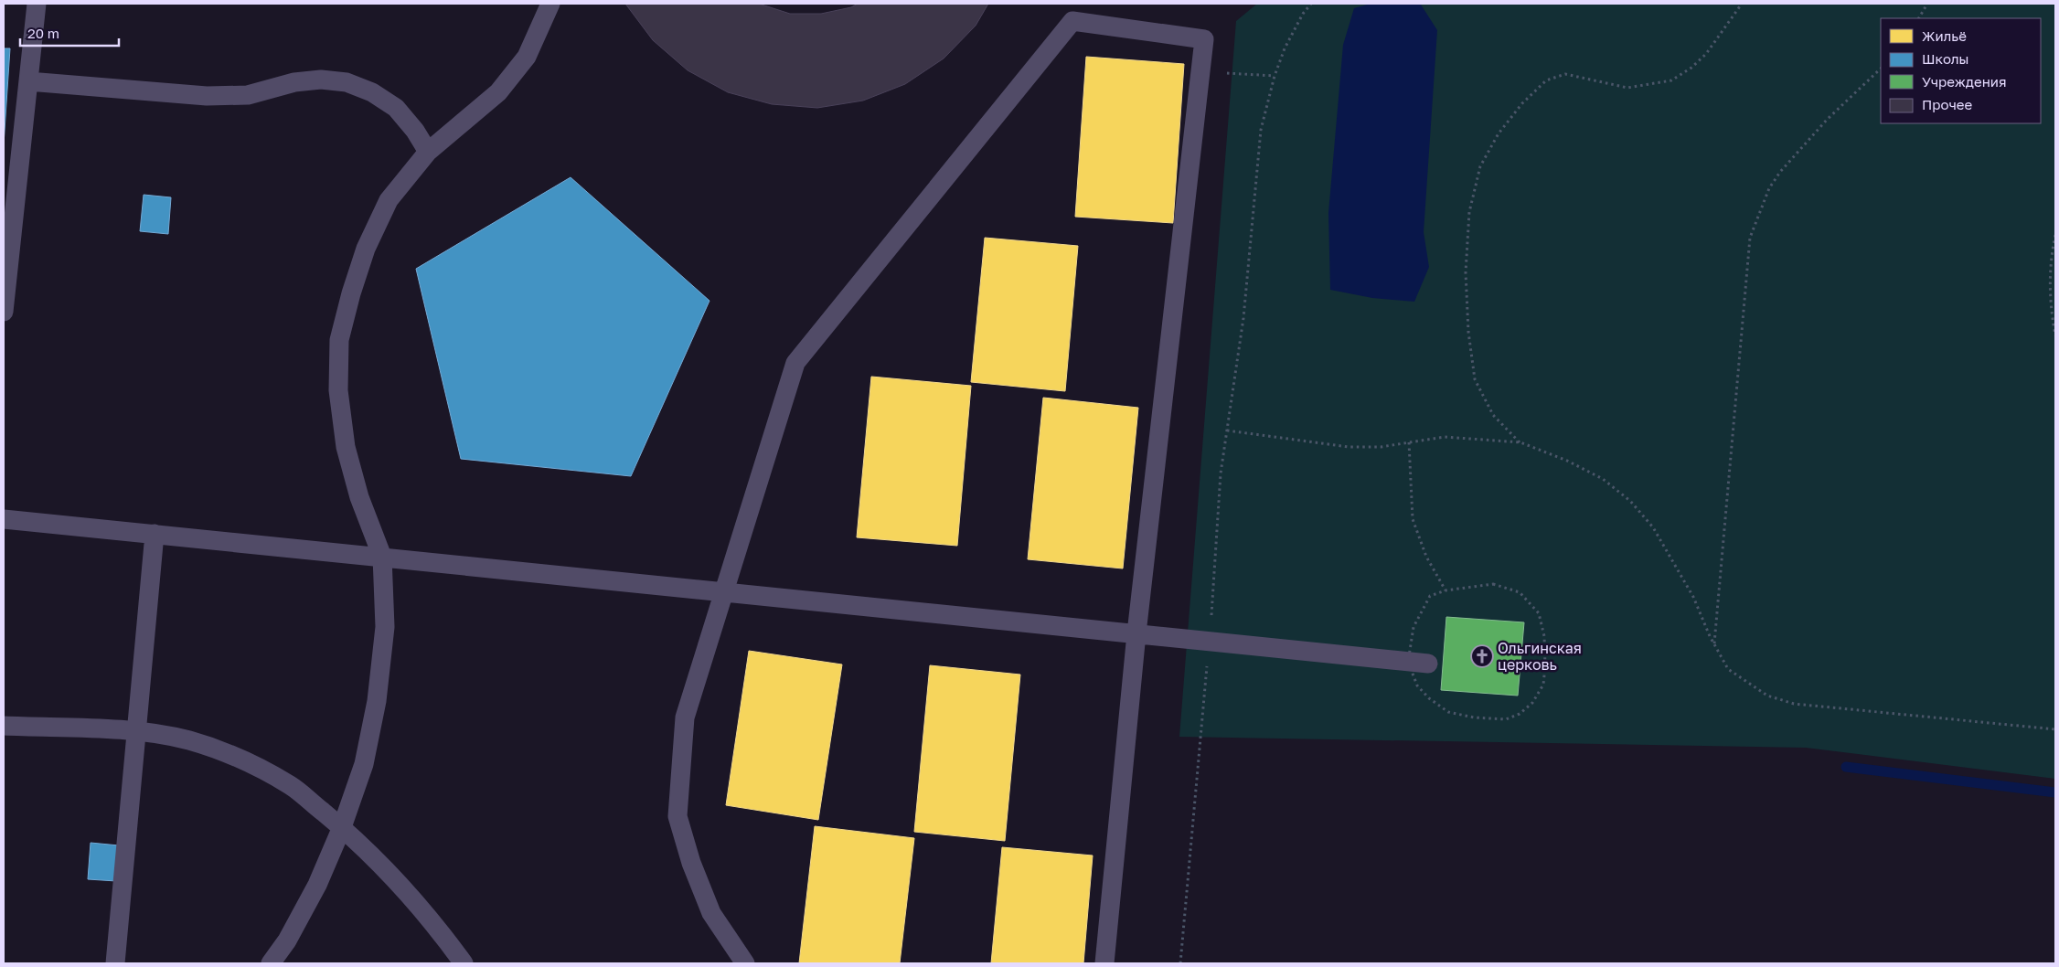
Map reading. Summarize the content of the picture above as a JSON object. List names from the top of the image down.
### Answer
{
  "places": {
    "church": ["Ольгинская церковь"]
  },
  "legend": [
    "Жильё",
    "Школы",
    "Учреждения",
    "Прочее"
  ],
  "scale_bar": "20 m"
}
